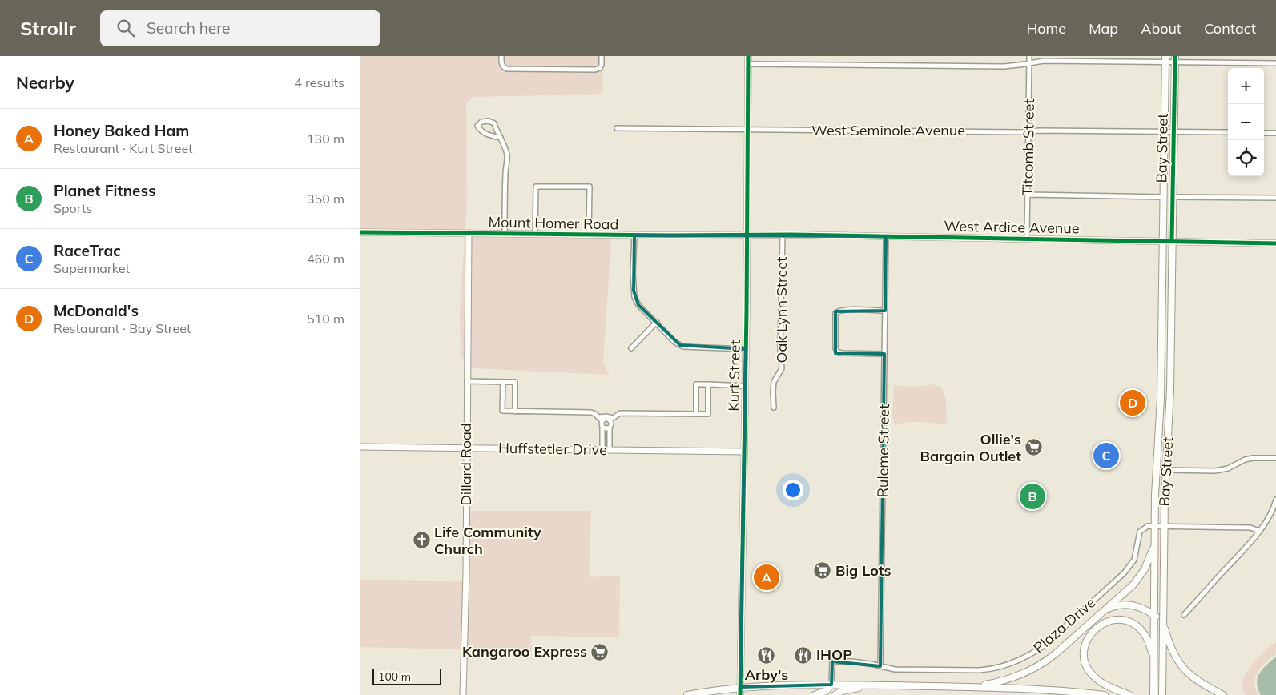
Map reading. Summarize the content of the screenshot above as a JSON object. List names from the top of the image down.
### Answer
{
  "streets": {
    "main road": ["Bay Street"],
    "street": [
      "West Seminole Avenue",
      "Titcomb Street",
      "Mount Homer Road",
      "West Ardice Avenue",
      "Oak Lynn Street",
      "Kurt Street",
      "Huffstetler Drive",
      "Ruleme Street",
      "Dillard Road",
      "Plaza Drive"
    ]
  },
  "crossings": [
    ["West Seminole Avenue", "Titcomb Street"],
    ["West Seminole Avenue", "Bay Street"],
    ["West Seminole Avenue", "Kurt Street"],
    ["Titcomb Street", "West Ardice Avenue"],
    ["Bay Street", "West Ardice Avenue"],
    ["Bay Street", "Plaza Drive"],
    ["Mount Homer Road", "West Ardice Avenue"],
    ["Mount Homer Road", "Kurt Street"],
    ["Mount Homer Road", "Dillard Road"],
    ["West Ardice Avenue", "Oak Lynn Street"],
    ["West Ardice Avenue", "Kurt Street"],
    ["West Ardice Avenue", "Ruleme Street"],
    ["Kurt Street", "Huffstetler Drive"],
    ["Huffstetler Drive", "Dillard Road"],
    ["Ruleme Street", "Plaza Drive"]
  ],
  "places": {
    "supermarket": ["Ollie's Bargain Outlet", "Big Lots", "Kangaroo Express"],
    "church": ["Life Community Church"],
    "restaurant": ["Arby's", "IHOP"]
  },
  "scale_bar": "100 m",
  "page": {
    "header": "Strollr",
    "search": "Search here",
    "nav": [
      "Home",
      "Map",
      "About",
      "Contact"
    ],
    "heading": ["Nearby", "4 results"],
    "map_buttons": ["+", "−"],
    "list": [
      {
        "mark": "A",
        "name": "Honey Baked Ham",
        "note": "Restaurant · Kurt Street",
        "value": "130 m"
      },
      {
        "mark": "B",
        "name": "Planet Fitness",
        "note": "Sports",
        "value": "350 m"
      },
      {
        "mark": "C",
        "name": "RaceTrac",
        "note": "Supermarket",
        "value": "460 m"
      },
      {
        "mark": "D",
        "name": "McDonald's",
        "note": "Restaurant · Bay Street",
        "value": "510 m"
      }
    ],
    "pins": [
      "D",
      "C",
      "B",
      "A"
    ],
    "scale": "100 m"
  }
}
